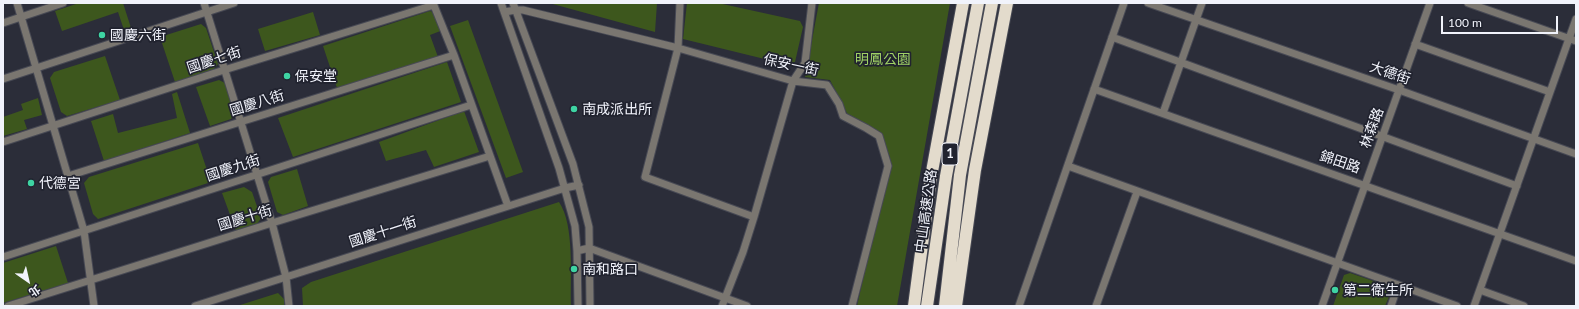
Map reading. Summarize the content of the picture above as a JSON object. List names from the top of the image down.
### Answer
{
  "streets": {
    "highway": ["1", "中山高速公路"],
    "street": [
      "國慶七街",
      "保安一街",
      "大德街",
      "國慶八街",
      "林森路",
      "錦田路",
      "國慶九街",
      "國慶十街",
      "國慶十一街"
    ]
  },
  "crossings": [
    ["大德街", "林森路"],
    ["林森路", "錦田路"]
  ],
  "parks": ["明鳳公園"],
  "places": [
    "國慶六街",
    "保安堂",
    "南成派出所",
    "代德宮",
    "南和路口",
    "第二衛生所"
  ],
  "scale_bar": "100 m",
  "north": "bottom right"
}
